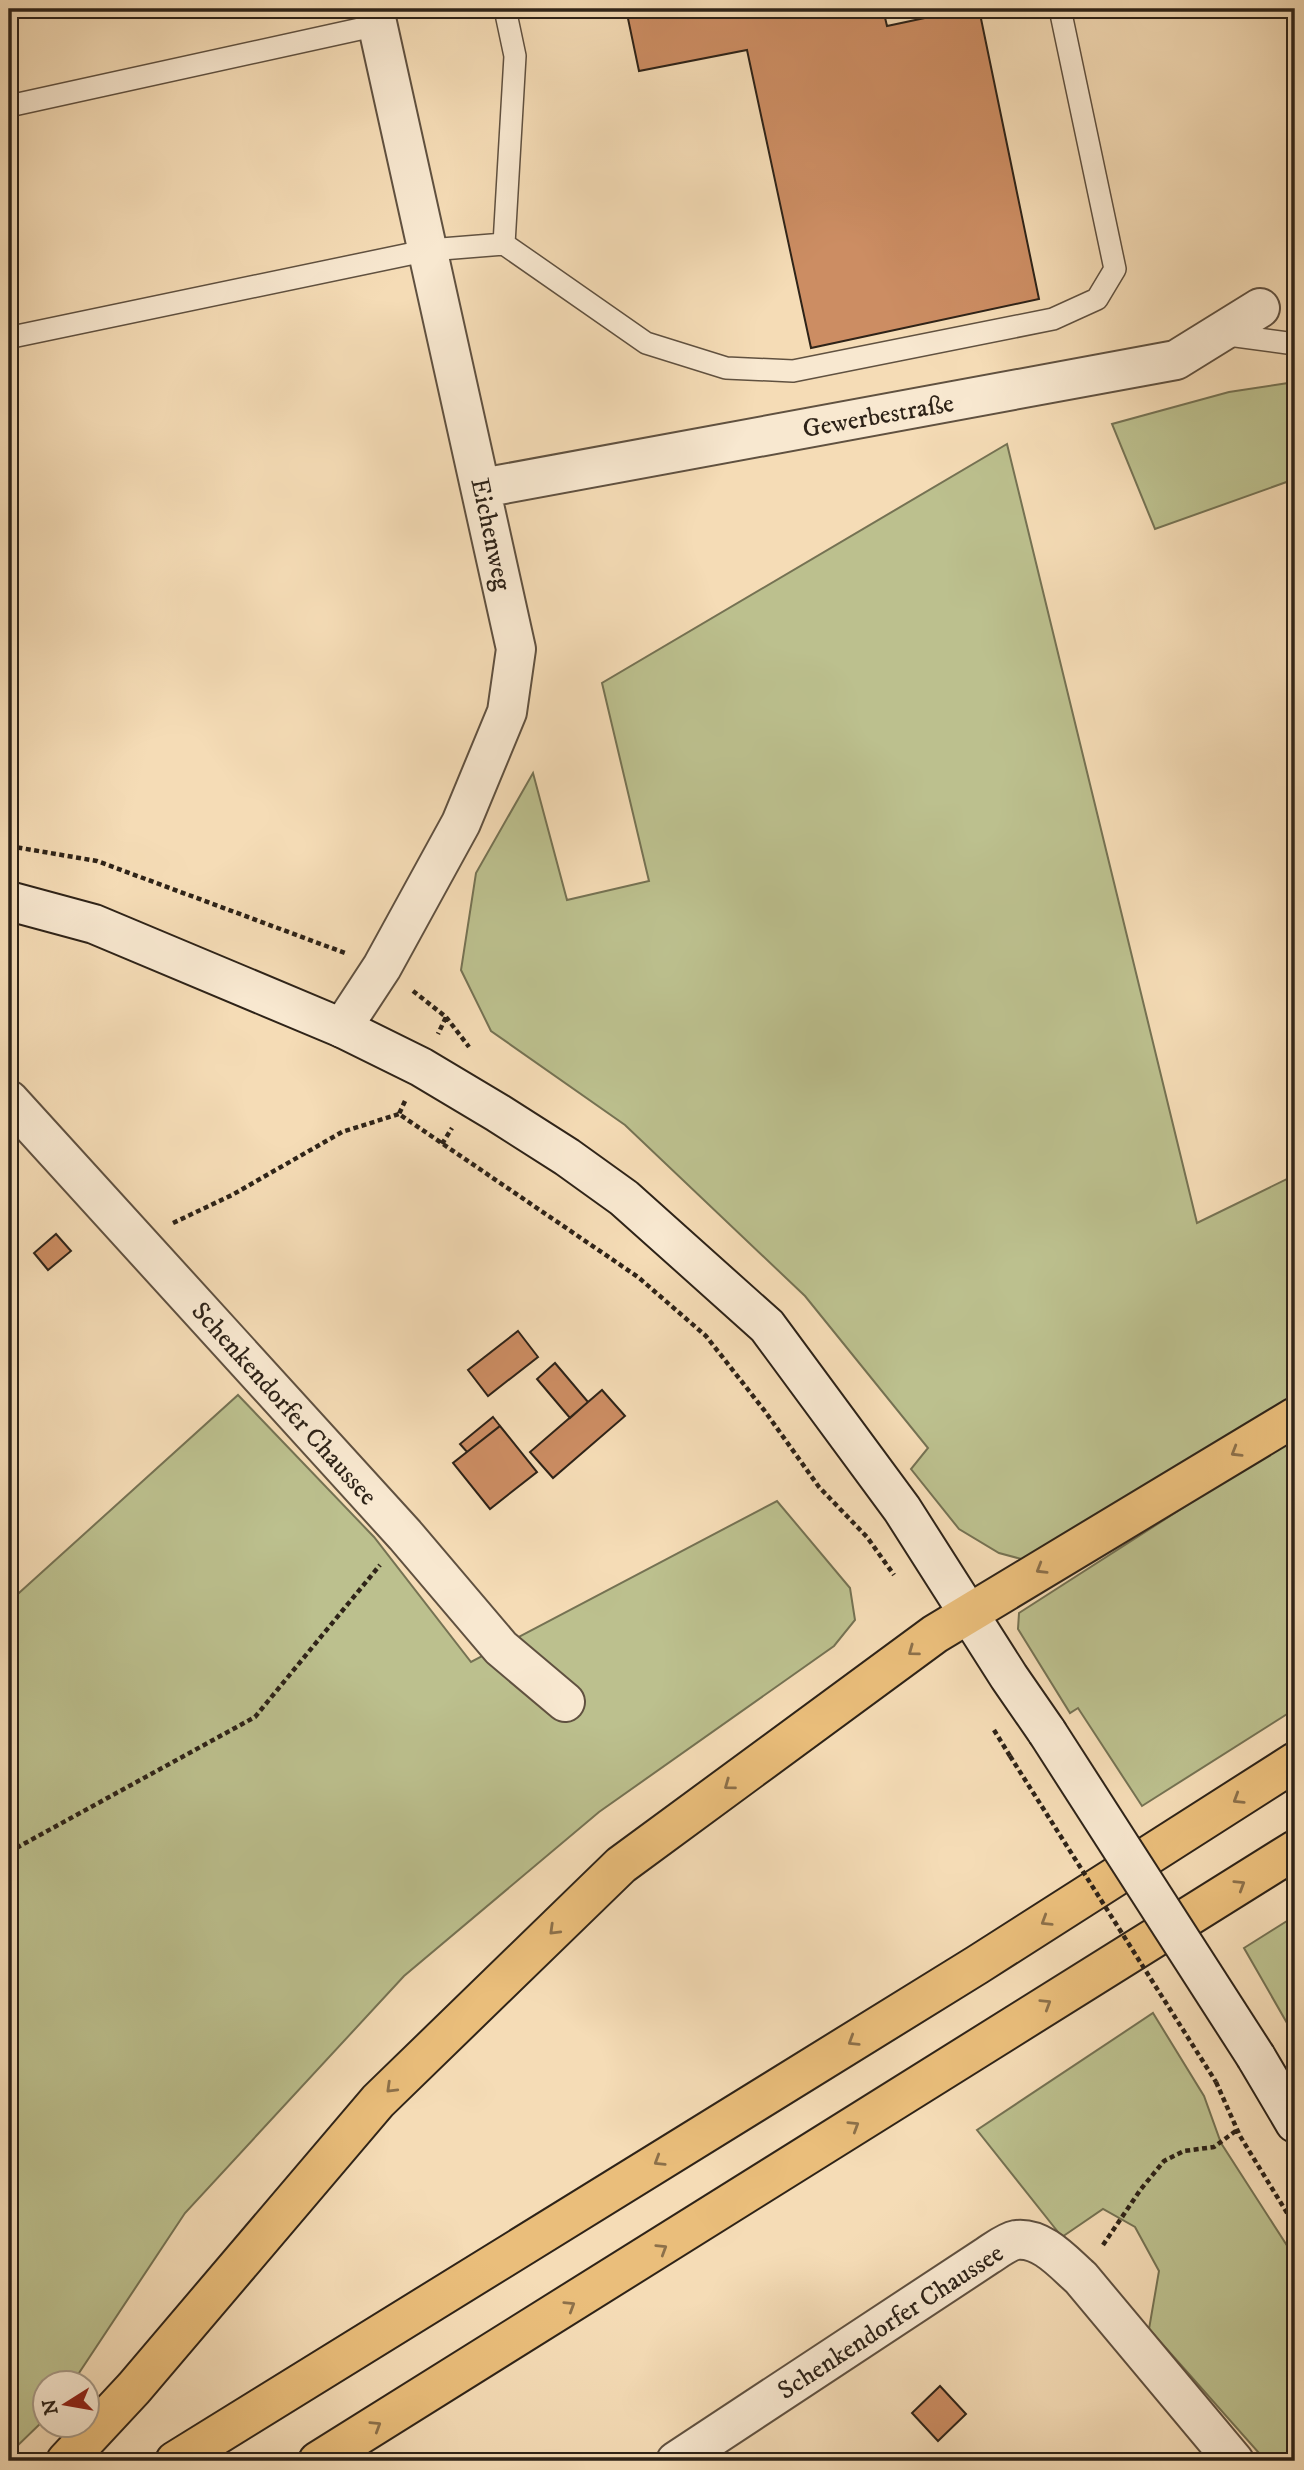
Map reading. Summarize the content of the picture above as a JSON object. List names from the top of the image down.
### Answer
{
  "streets": {
    "street": ["Gewerbestraße", "Eichenweg", "Schenkendorfer Chaussee"]
  },
  "crossings": [
    ["Gewerbestraße", "Eichenweg"]
  ],
  "north": "left"
}
